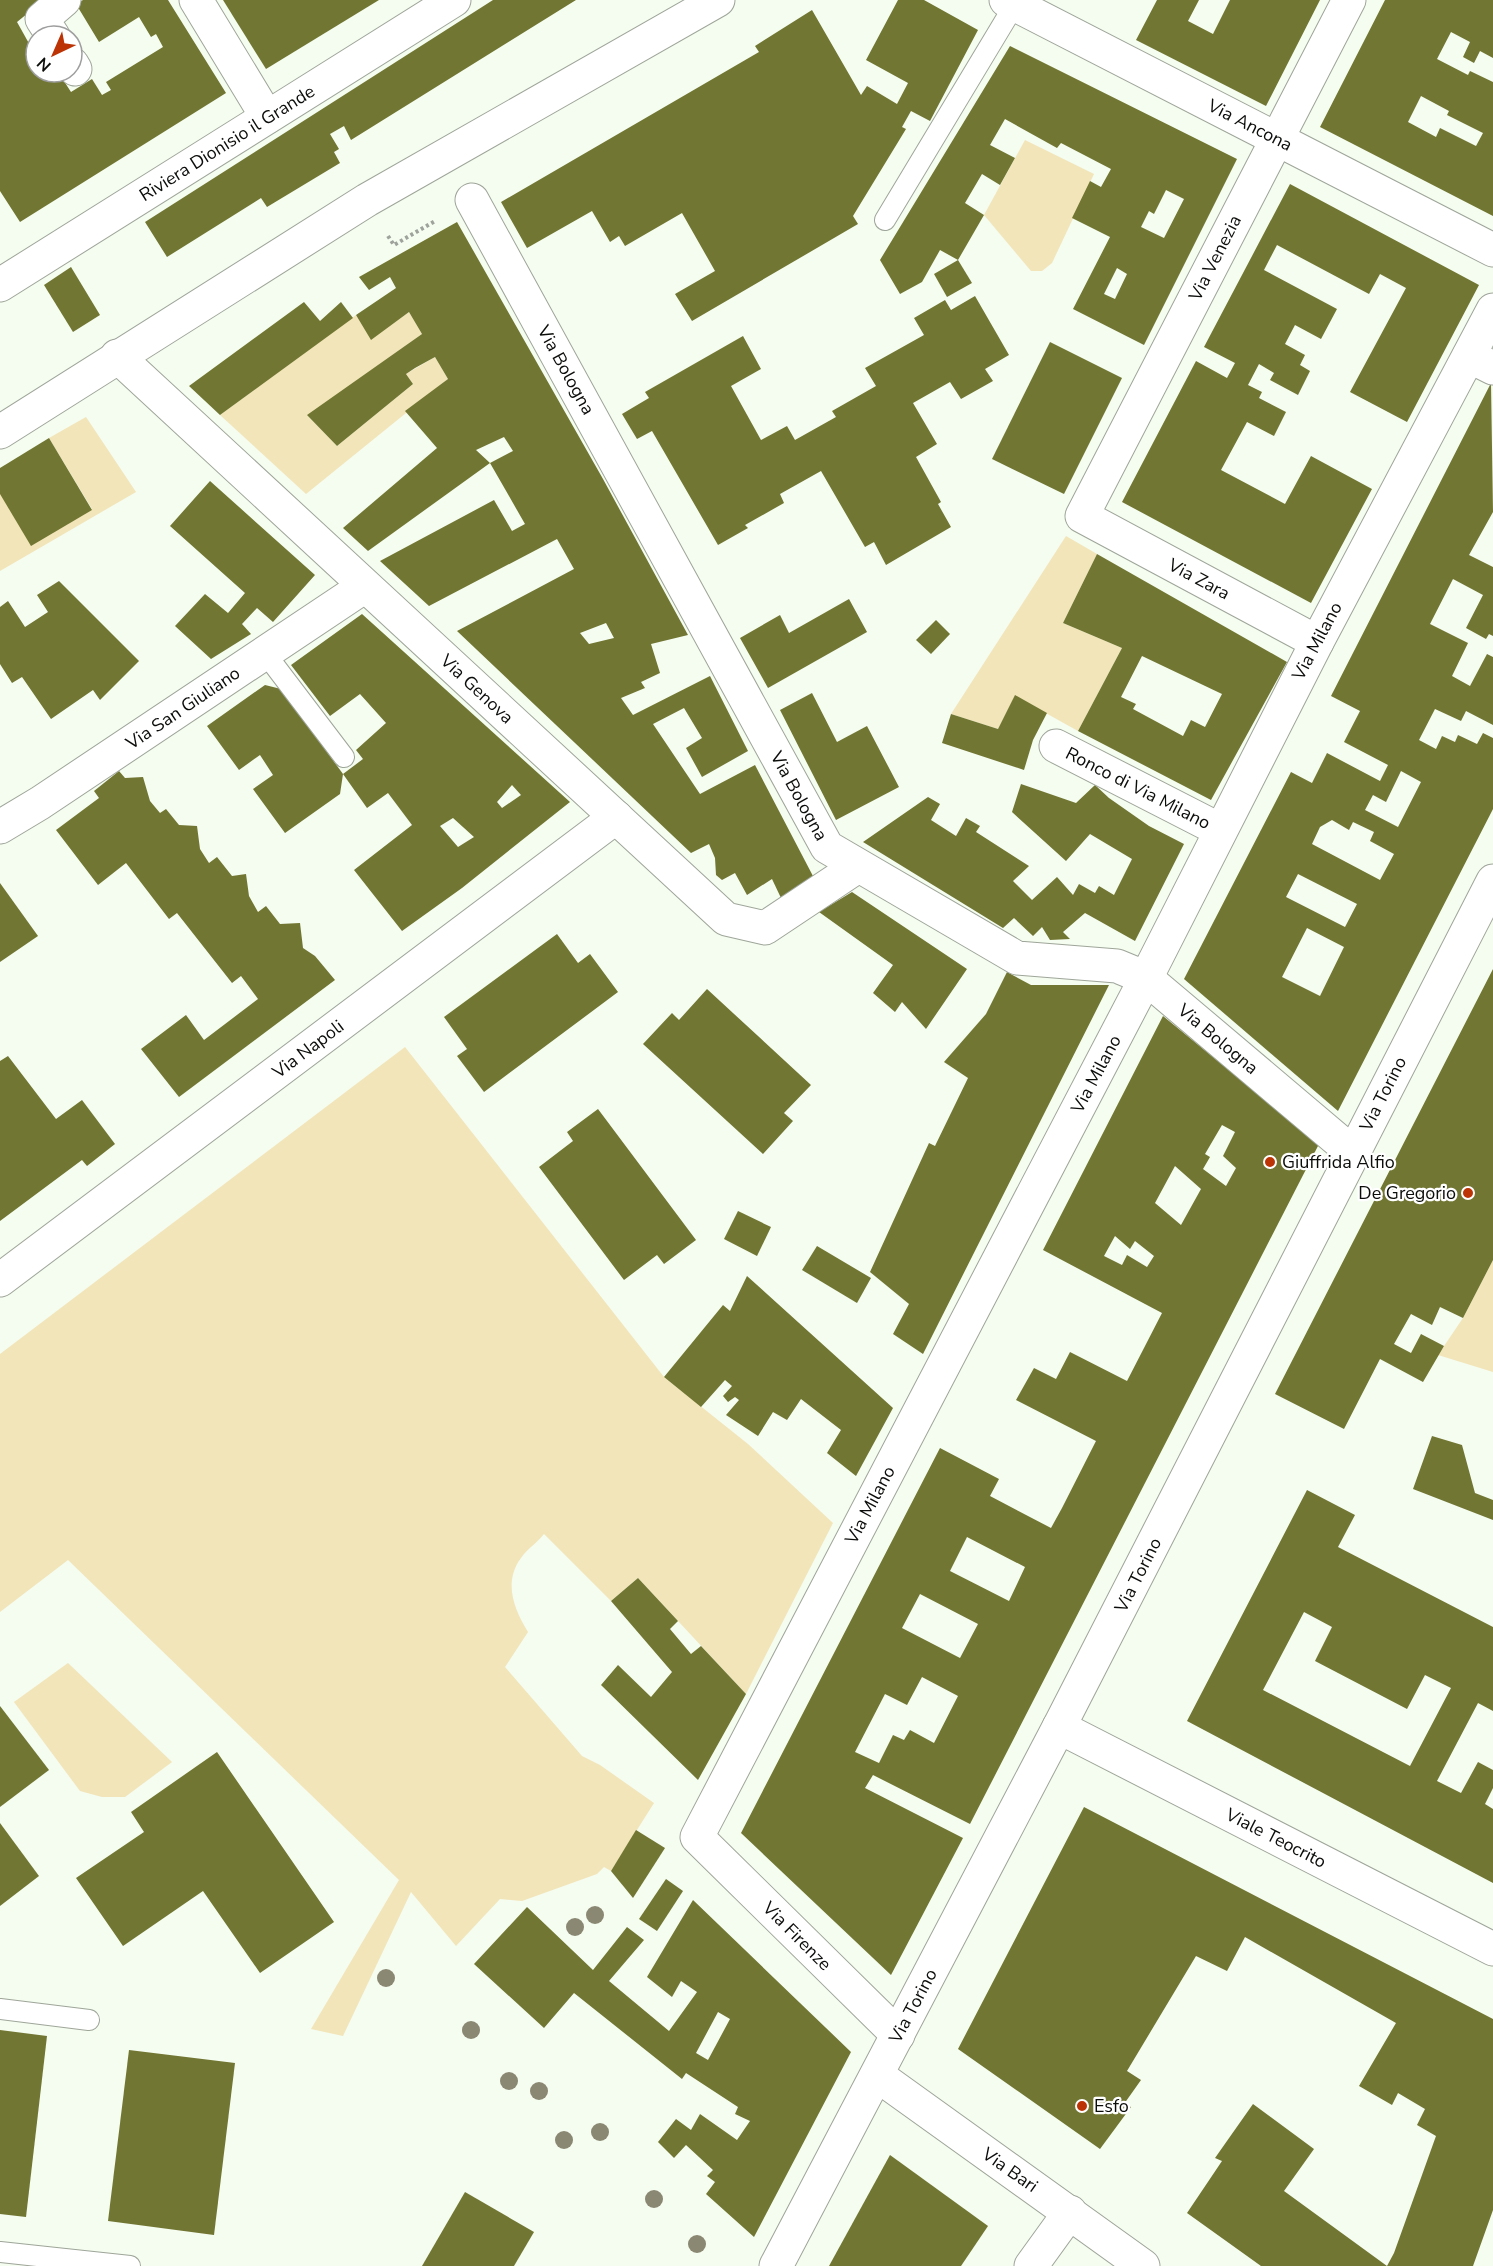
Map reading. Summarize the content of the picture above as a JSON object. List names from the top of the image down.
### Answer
{
  "streets": {
    "street": [
      "Via Ancona",
      "Riviera Dionisio il Grande",
      "Via Venezia",
      "Via Bologna",
      "Via Zara",
      "Via Milano",
      "Via Genova",
      "Via San Giuliano",
      "Ronco di Via Milano",
      "Via Napoli",
      "Via Torino",
      "Viale Teocrito",
      "Via Firenze",
      "Via Bari"
    ]
  },
  "crossings": [
    ["Via Ancona", "Via Venezia"],
    ["Via Venezia", "Via Zara"],
    ["Via Bologna", "Via Milano"],
    ["Via Bologna", "Via Genova"],
    ["Via Bologna", "Via Torino"],
    ["Via Zara", "Via Milano"],
    ["Via Milano", "Ronco di Via Milano"],
    ["Via Milano", "Via Firenze"],
    ["Via Genova", "Via San Giuliano"],
    ["Via Genova", "Via Napoli"],
    ["Via Torino", "Viale Teocrito"],
    ["Via Torino", "Via Firenze"],
    ["Via Torino", "Via Bari"]
  ],
  "places": ["Giuffrida Alfio", "De Gregorio", "Esfo"],
  "north": "bottom left"
}
